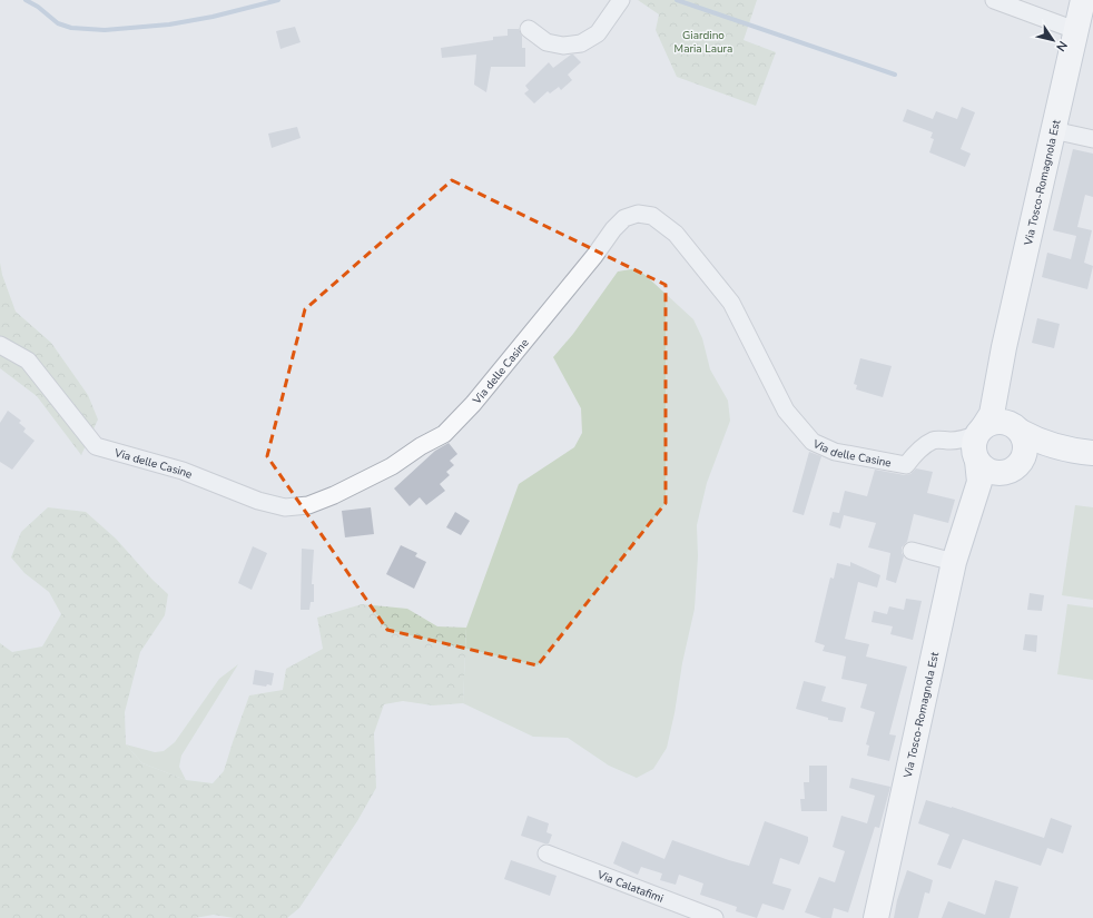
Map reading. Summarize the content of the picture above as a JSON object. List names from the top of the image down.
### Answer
{
  "streets": {
    "main road": ["Via Tosco-Romagnola Est"],
    "street": ["Via delle Casine", "Via Calatafimi"]
  },
  "crossings": [
    ["Via Tosco-Romagnola Est", "Via delle Casine"]
  ],
  "parks": ["Giardino Maria Laura"],
  "north": "bottom right"
}
